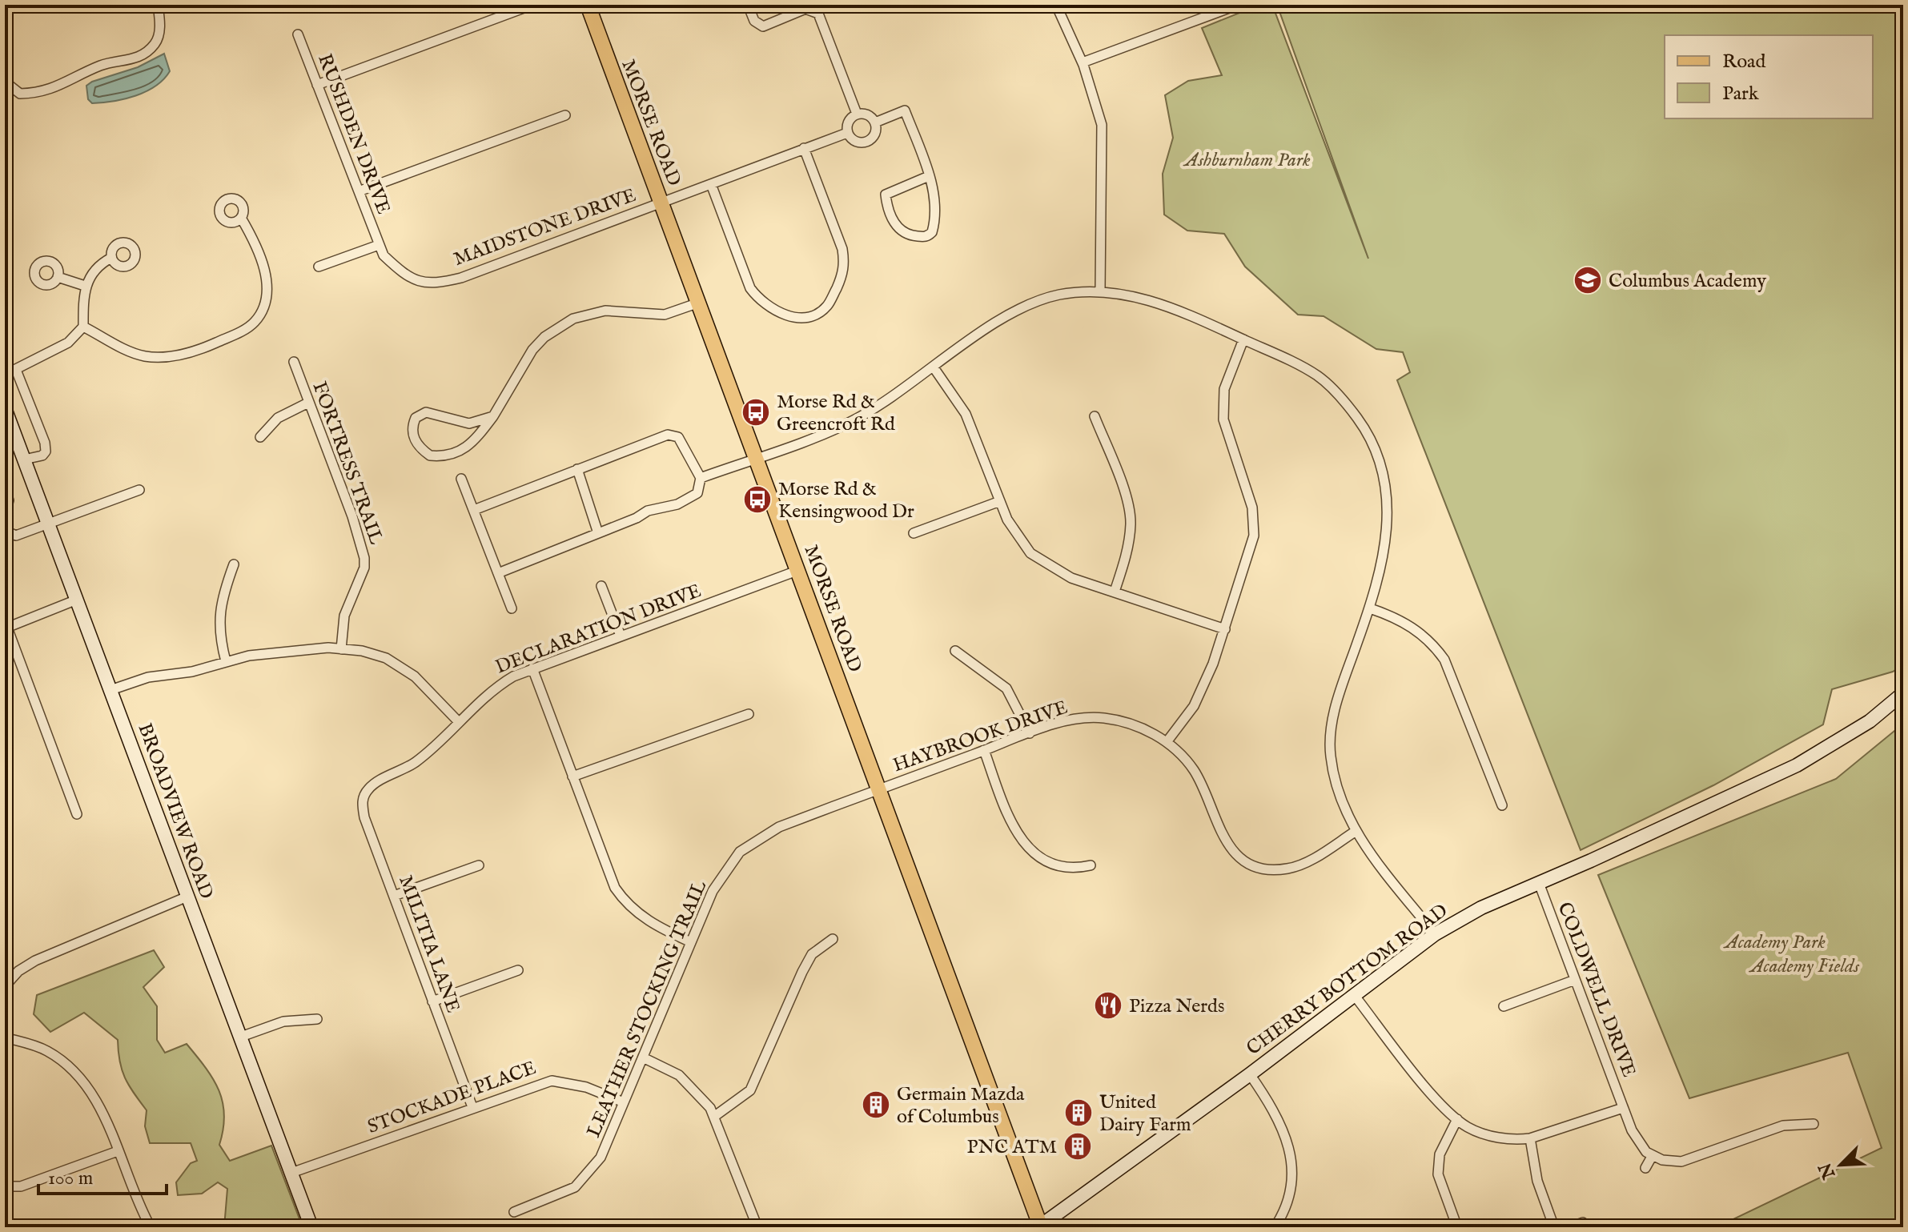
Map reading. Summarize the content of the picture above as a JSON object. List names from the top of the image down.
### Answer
{
  "streets": {
    "main road": ["MORSE ROAD", "BROADVIEW ROAD", "CHERRY BOTTOM ROAD"],
    "street": [
      "RUSHDEN DRIVE",
      "MAIDSTONE DRIVE",
      "FORTRESS TRAIL",
      "DECLARATION DRIVE",
      "HAYBROOK DRIVE",
      "MILITIA LANE",
      "COLDWELL DRIVE",
      "LEATHER STOCKING TRAIL",
      "STOCKADE PLACE"
    ]
  },
  "crossings": [
    ["MORSE ROAD", "MAIDSTONE DRIVE"],
    ["MORSE ROAD", "DECLARATION DRIVE"],
    ["MORSE ROAD", "HAYBROOK DRIVE"],
    ["MORSE ROAD", "CHERRY BOTTOM ROAD"],
    ["MORSE ROAD", "LEATHER STOCKING TRAIL"],
    ["RUSHDEN DRIVE", "MAIDSTONE DRIVE"],
    ["DECLARATION DRIVE", "MILITIA LANE"],
    ["HAYBROOK DRIVE", "LEATHER STOCKING TRAIL"],
    ["BROADVIEW ROAD", "STOCKADE PLACE"],
    ["MILITIA LANE", "STOCKADE PLACE"],
    ["CHERRY BOTTOM ROAD", "COLDWELL DRIVE"],
    ["LEATHER STOCKING TRAIL", "STOCKADE PLACE"]
  ],
  "parks": ["Ashburnham Park", "Academy Park", "Academy Fields"],
  "places": {
    "school or university": ["Columbus Academy"],
    "bus stop": ["Morse Rd & Greencroft Rd", "Morse Rd & Kensingwood Dr"],
    "restaurant": ["Pizza Nerds"],
    "building": ["Germain Mazda of Columbus", "United Dairy Farm", "PNC ATM"]
  },
  "legend": ["Road", "Park"],
  "scale_bar": "100 m",
  "north": "bottom left"
}
